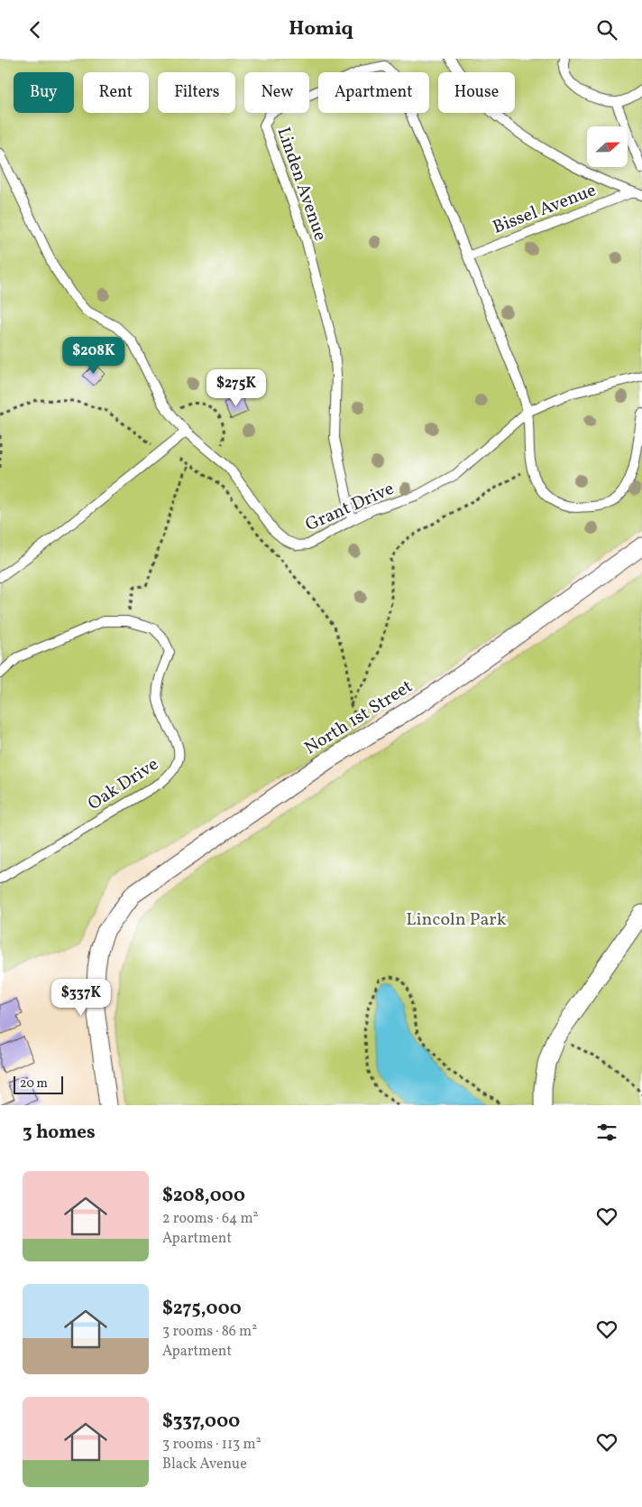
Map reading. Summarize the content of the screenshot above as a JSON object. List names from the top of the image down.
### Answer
{
  "streets": {
    "street": ["North 1st Street"],
    "lane": [
      "Linden Avenue",
      "Bissel Avenue",
      "Grant Drive",
      "Oak Drive"
    ]
  },
  "crossings": [
    ["Linden Avenue", "Bissel Avenue"],
    ["Linden Avenue", "Grant Drive"]
  ],
  "parks": ["Lincoln Park"],
  "scale_bar": "20 m",
  "north": "right",
  "page": {
    "header": "Homiq",
    "chip": [
      "Buy",
      "Rent",
      "Filters",
      "New",
      "Apartment",
      "House"
    ],
    "price": ["$208K", "$275K", "$337K"],
    "scale": "20 m",
    "heading": "3 homes",
    "list": [
      {
        "name": "$208,000",
        "note": "2 rooms · 64 m² · Apartment"
      },
      {
        "name": "$275,000",
        "note": "3 rooms · 86 m² · Apartment"
      },
      {
        "name": "$337,000",
        "note": "3 rooms · 113 m² · Black Avenue"
      }
    ]
  }
}
